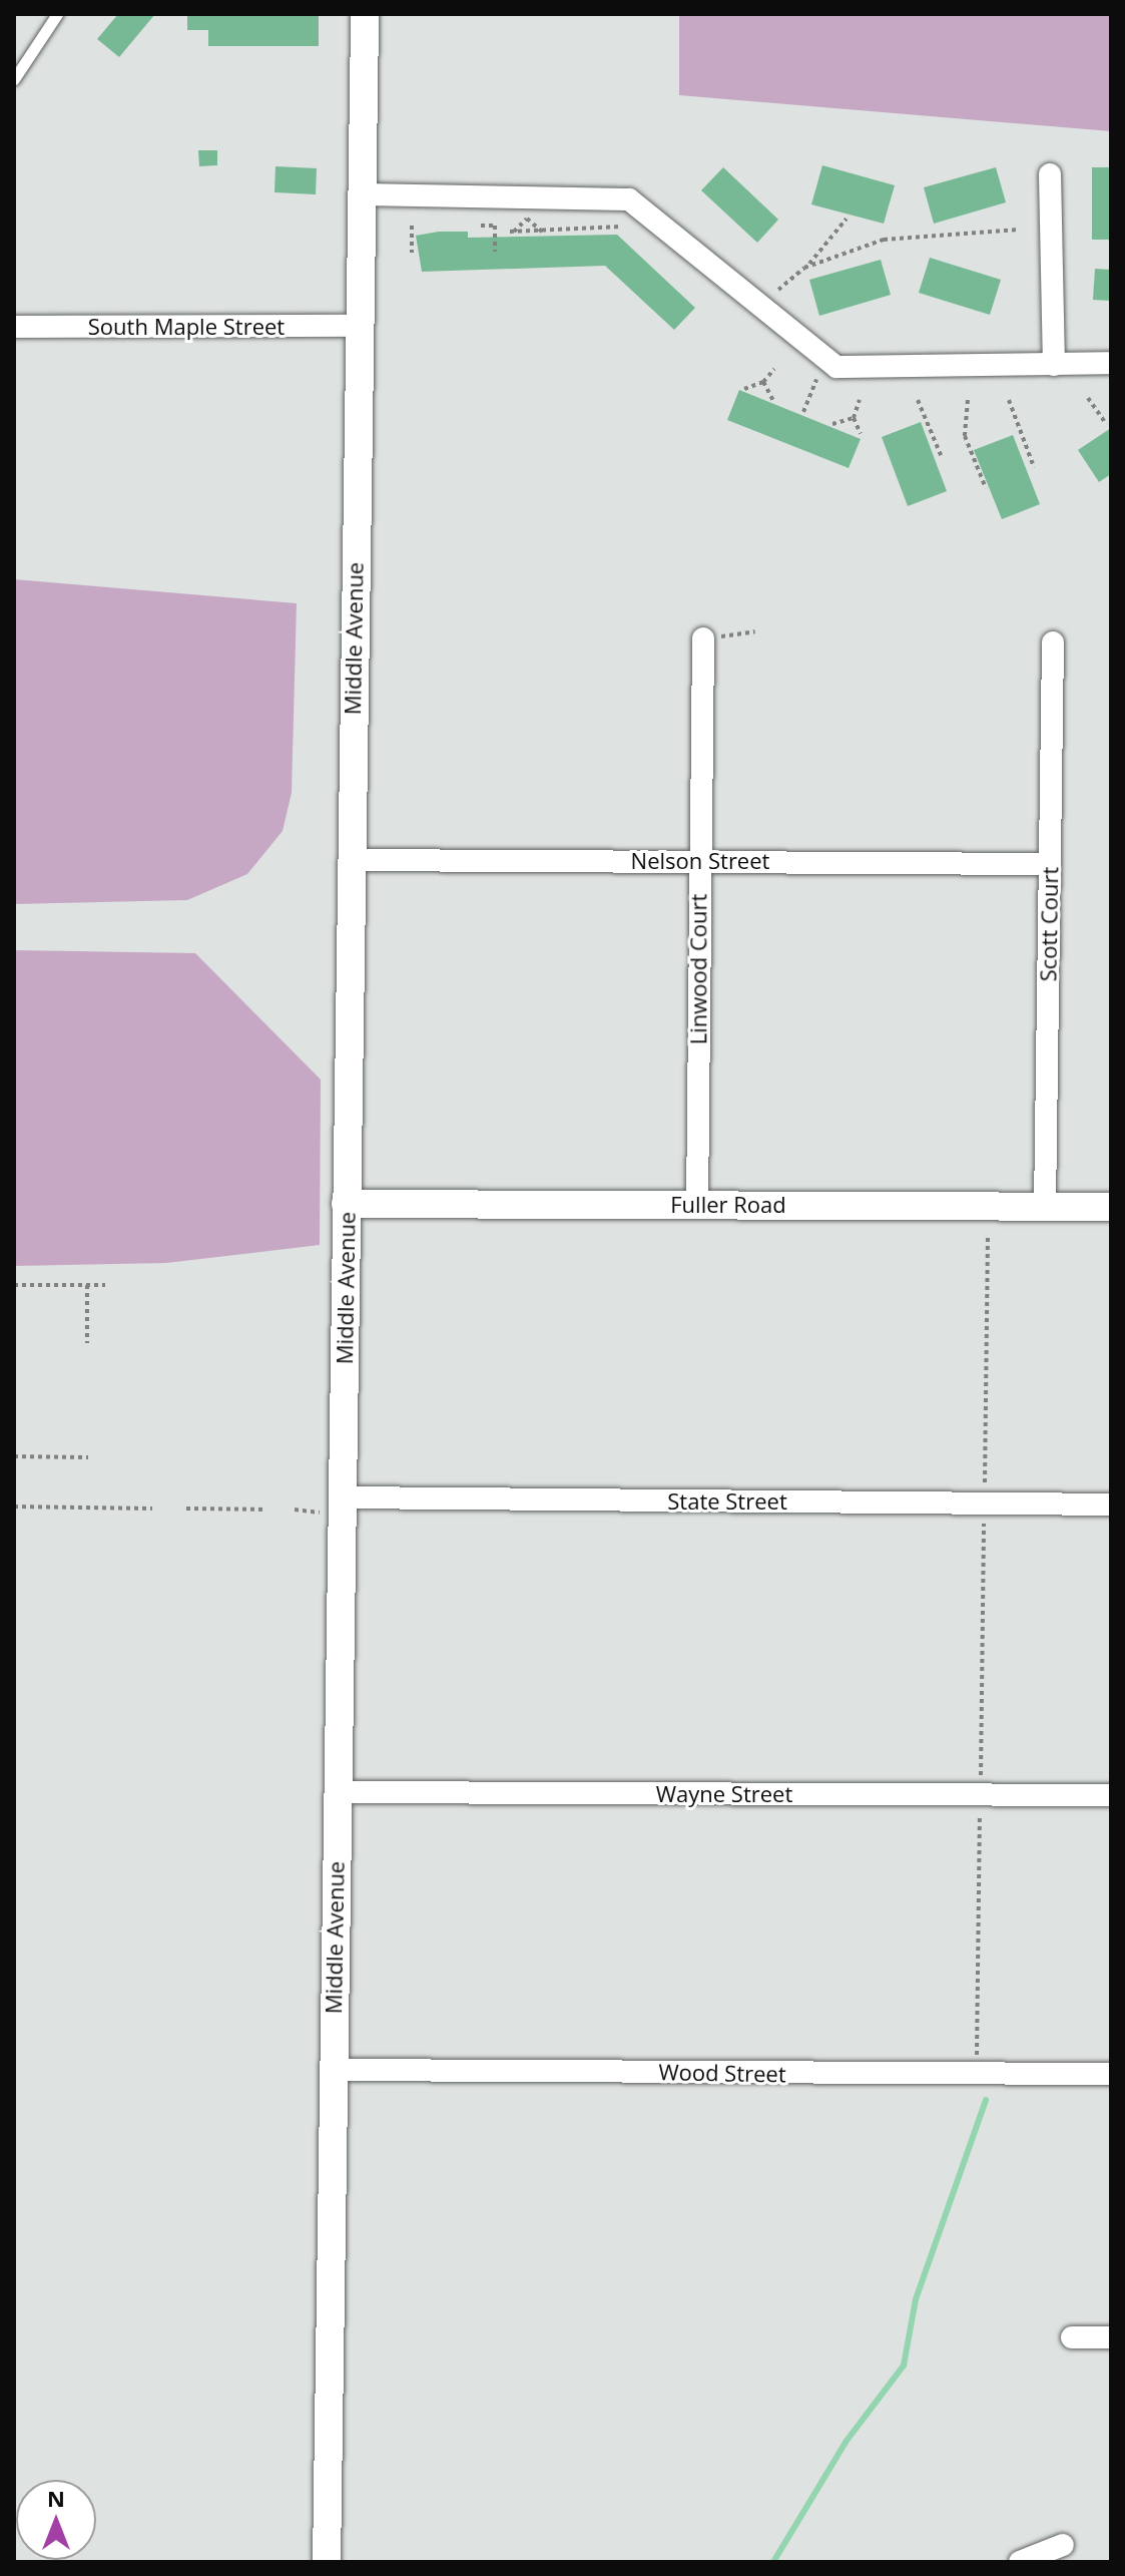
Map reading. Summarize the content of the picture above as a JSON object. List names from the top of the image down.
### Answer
{
  "streets": {
    "street": [
      "South Maple Street",
      "Middle Avenue",
      "Nelson Street",
      "Scott Court",
      "Linwood Court",
      "Fuller Road",
      "State Street",
      "Wayne Street",
      "Wood Street"
    ]
  },
  "crossings": [
    ["South Maple Street", "Middle Avenue"],
    ["Middle Avenue", "Nelson Street"],
    ["Middle Avenue", "Fuller Road"],
    ["Middle Avenue", "State Street"],
    ["Middle Avenue", "Wayne Street"],
    ["Middle Avenue", "Wood Street"],
    ["Nelson Street", "Scott Court"],
    ["Nelson Street", "Linwood Court"],
    ["Scott Court", "Fuller Road"],
    ["Linwood Court", "Fuller Road"]
  ],
  "north": "top"
}
